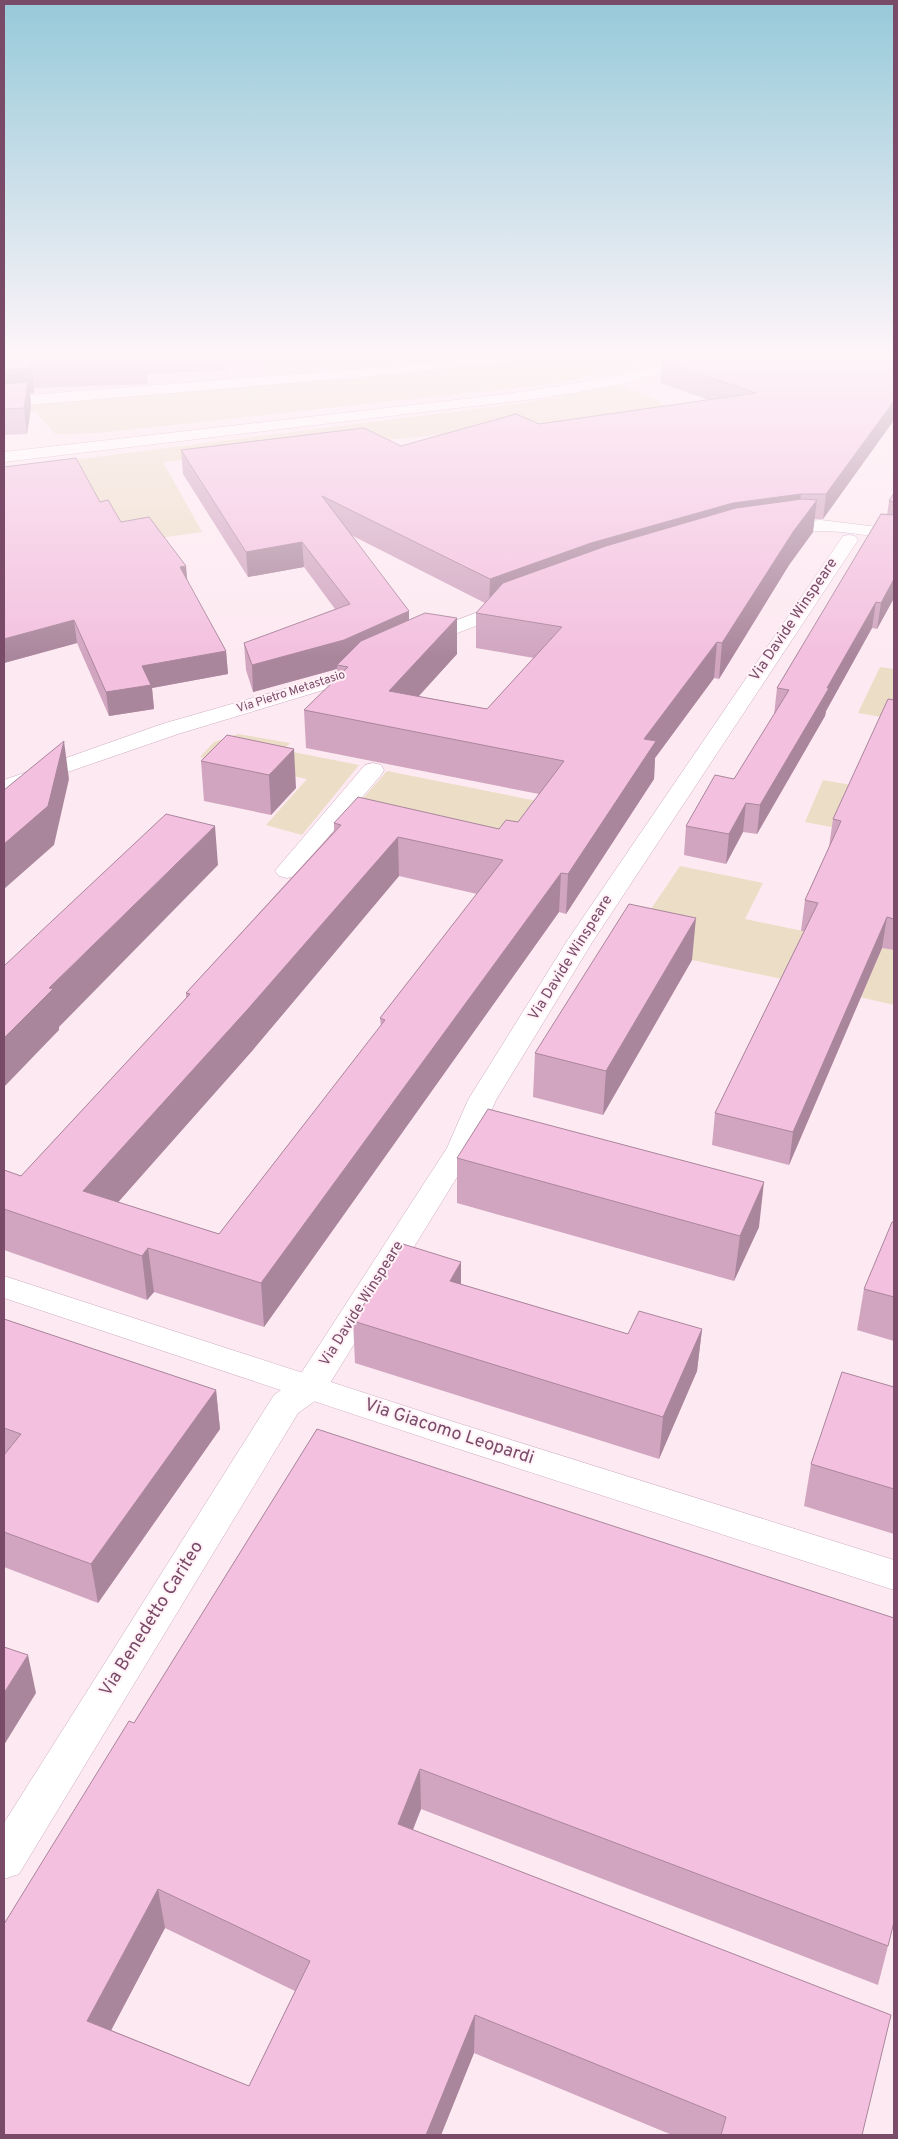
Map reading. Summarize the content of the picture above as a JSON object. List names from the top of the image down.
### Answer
{
  "streets": {
    "street": [
      "Via Davide Winspeare",
      "Via Pietro Metastasio",
      "Via Giacomo Leopardi",
      "Via Benedetto Cariteo"
    ]
  },
  "crossings": [
    ["Via Davide Winspeare", "Via Giacomo Leopardi"],
    ["Via Davide Winspeare", "Via Benedetto Cariteo"],
    ["Via Giacomo Leopardi", "Via Benedetto Cariteo"]
  ]
}
